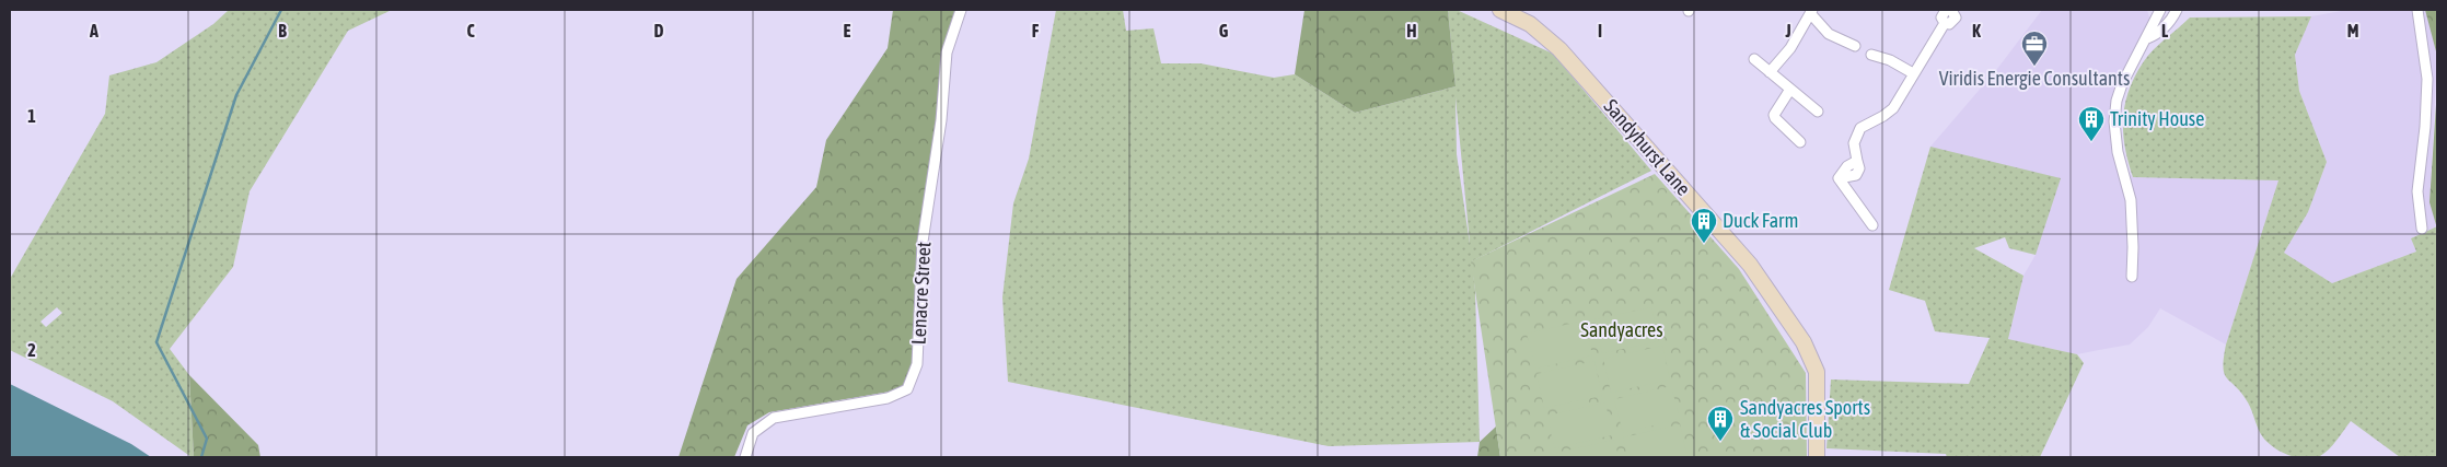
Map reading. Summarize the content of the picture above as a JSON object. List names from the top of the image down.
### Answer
{
  "streets": {
    "street": ["Sandyhurst Lane", "Lenacre Street"]
  },
  "parks": ["Sandyacres"],
  "places": {
    "office": ["Viridis Energie Consultants"],
    "building": ["Trinity House", "Duck Farm", "Sandyacres Sports & Social Club"]
  },
  "grid": {
    "columns": [
      "A",
      "B",
      "C",
      "D",
      "E",
      "F",
      "G",
      "H",
      "I",
      "J",
      "K",
      "L",
      "M"
    ],
    "rows": ["1", "2"]
  }
}
